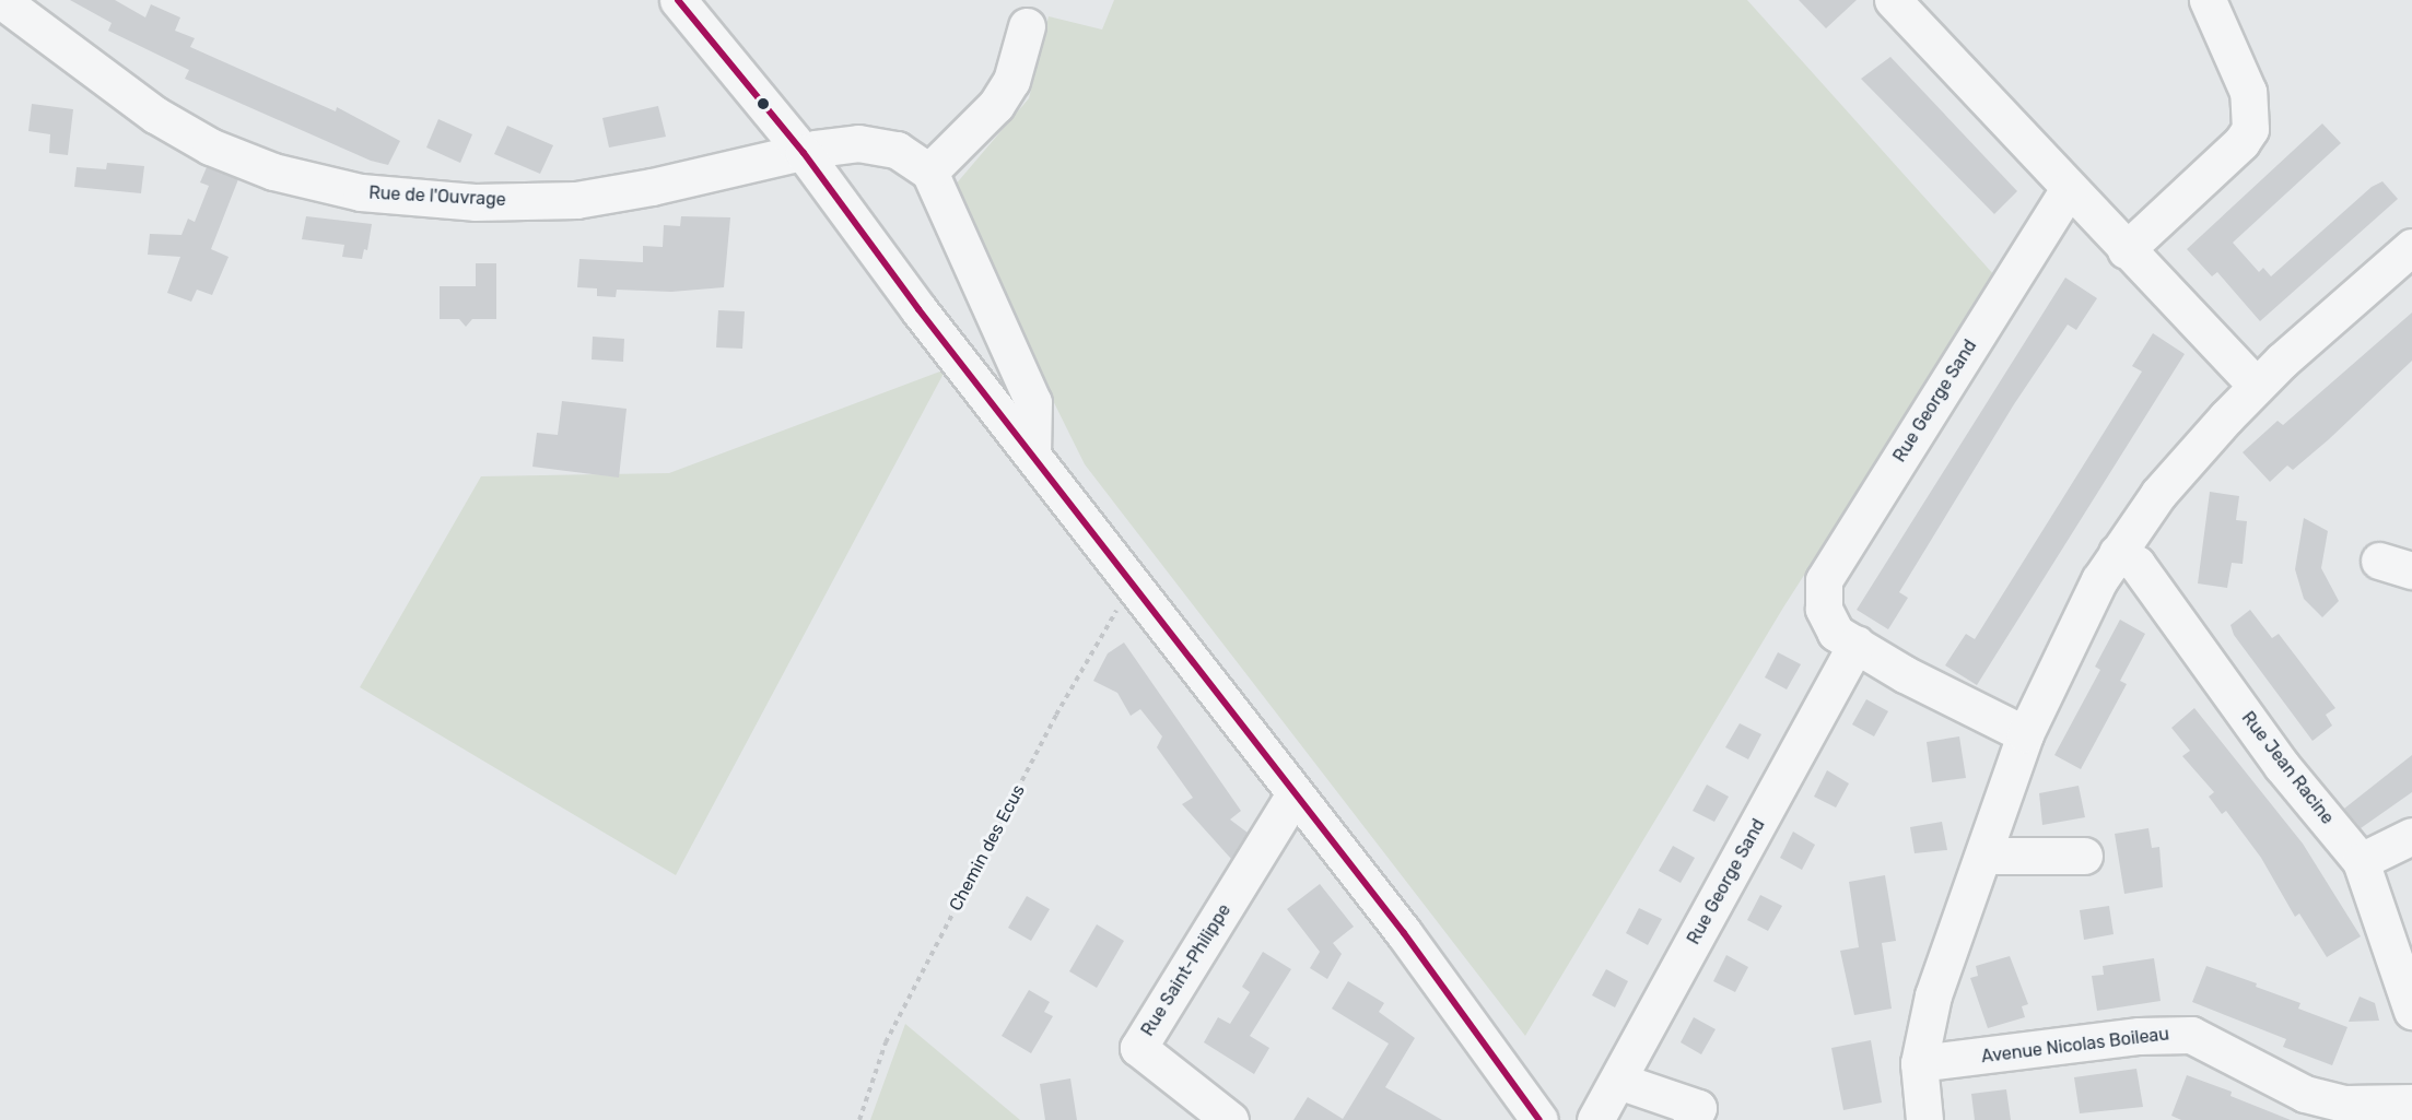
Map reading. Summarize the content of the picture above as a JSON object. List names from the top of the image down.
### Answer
{
  "streets": {
    "street": [
      "Rue de l'Ouvrage",
      "Rue George Sand",
      "Rue Jean Racine",
      "Rue Saint-Philippe",
      "Avenue Nicolas Boileau"
    ],
    "path": ["Chemin des Ecus"]
  }
}
